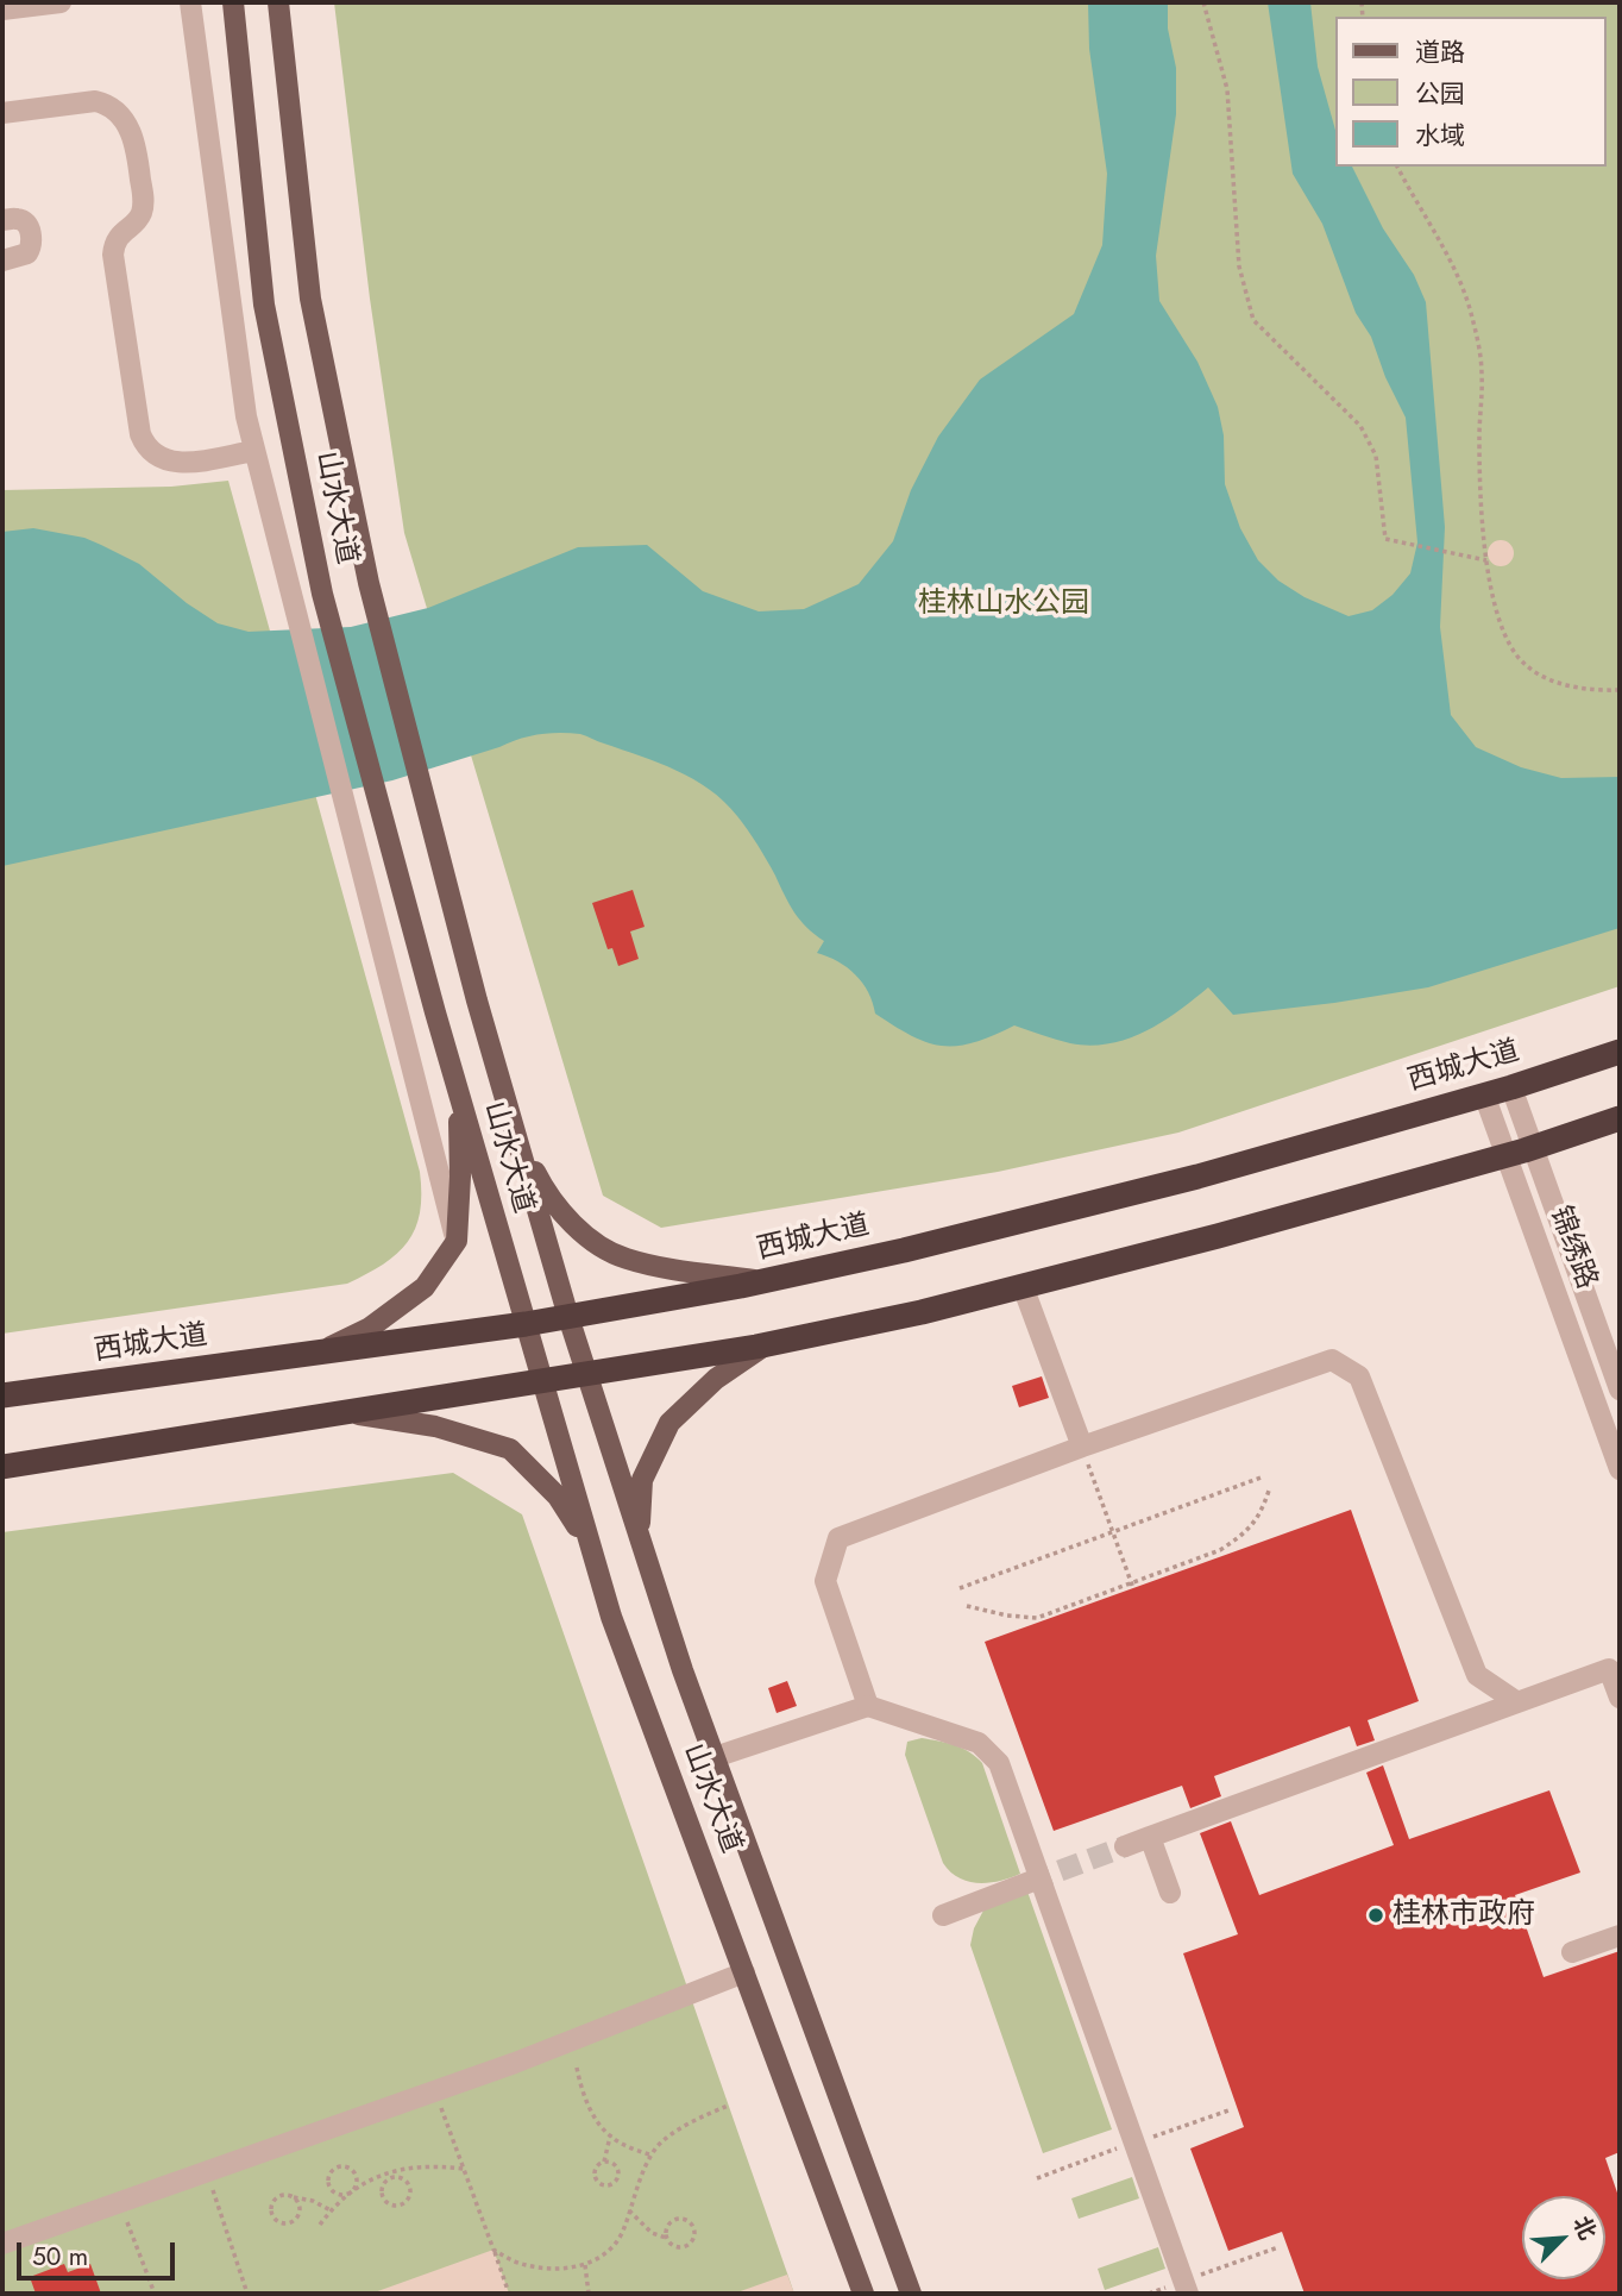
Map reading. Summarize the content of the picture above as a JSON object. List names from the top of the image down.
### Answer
{
  "streets": {
    "highway": ["西城大道"],
    "main road": ["山水大道"],
    "street": ["锦绣路"]
  },
  "crossings": [
    ["山水大道", "西城大道"],
    ["西城大道", "锦绣路"]
  ],
  "parks": ["桂林山水公园"],
  "places": ["桂林市政府"],
  "legend": ["道路", "公园", "水域"],
  "scale_bar": "50 m",
  "north": "top right"
}
